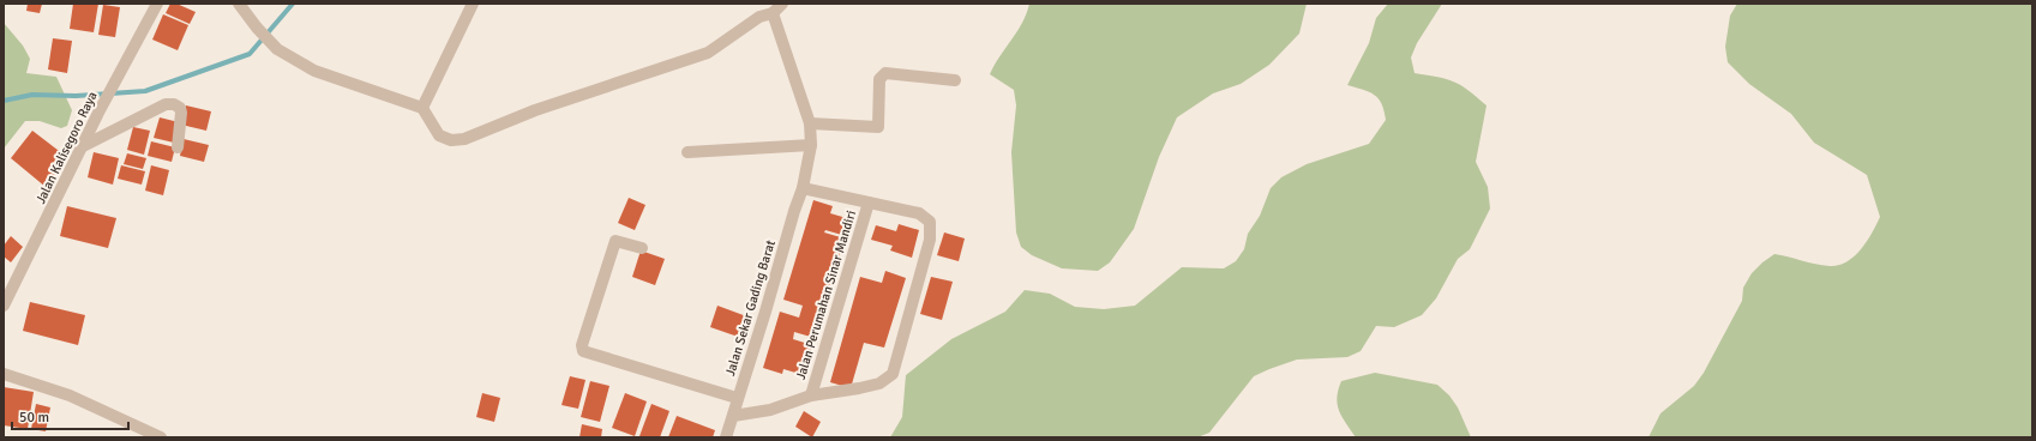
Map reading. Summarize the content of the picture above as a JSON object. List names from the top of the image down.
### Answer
{
  "streets": {
    "street": ["Jalan Kalisegoro Raya", "Jalan Perumahan Sinar Mandiri", "Jalan Sekar Gading Barat"]
  },
  "crossings": [
    ["Jalan Perumahan Sinar Mandiri", "Jalan Sekar Gading Barat"]
  ],
  "scale_bar": "50 m"
}
